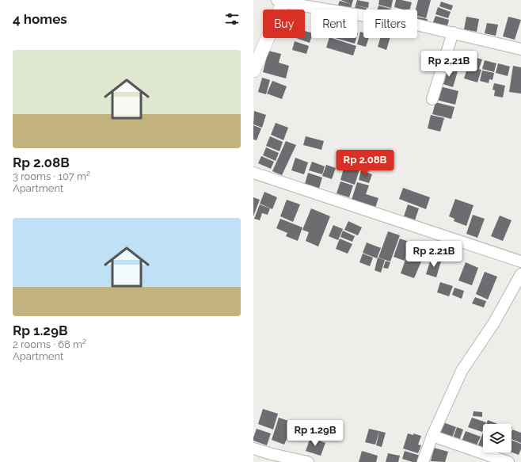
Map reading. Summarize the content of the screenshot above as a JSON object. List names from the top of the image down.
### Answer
{
  "page": {
    "heading": "4 homes",
    "chip": ["Buy", "Rent", "Filters"],
    "list": [
      {
        "name": "Rp 2.08B",
        "note": "3 rooms · 107 m² · Apartment"
      },
      {
        "name": "Rp 1.29B",
        "note": "2 rooms · 68 m² · Apartment"
      }
    ],
    "price": [
      "Rp 2.21B",
      "Rp 2.08B",
      "Rp 2.21B",
      "Rp 1.29B"
    ]
  }
}
